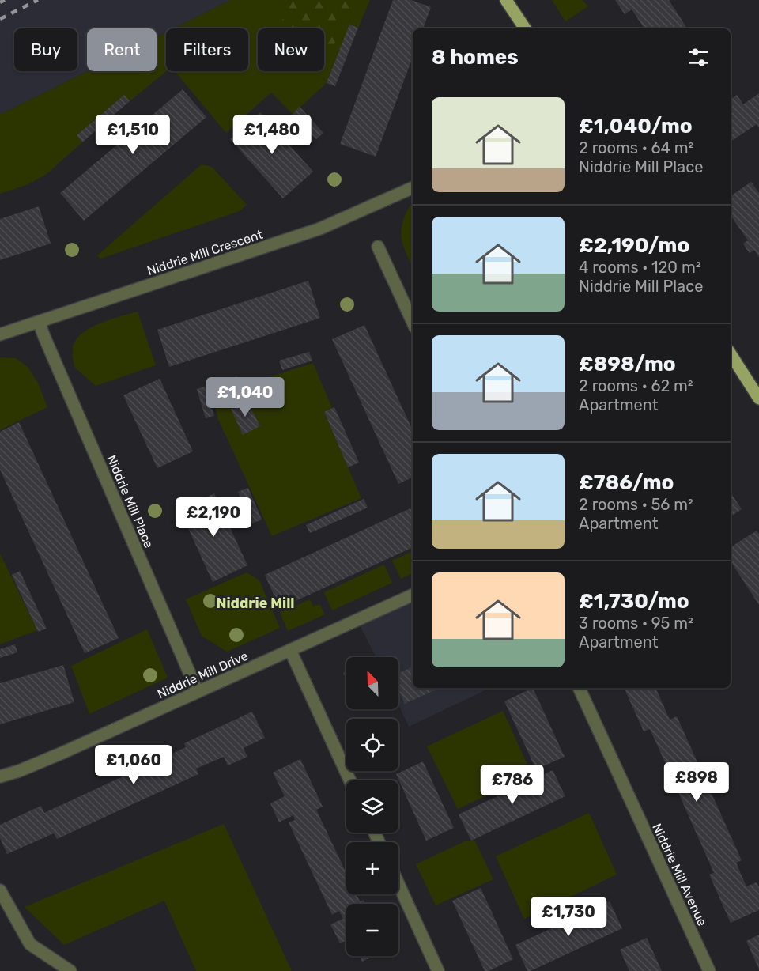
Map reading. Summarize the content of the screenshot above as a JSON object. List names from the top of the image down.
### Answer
{
  "streets": {
    "street": [
      "Niddrie Mill Crescent",
      "Niddrie Mill Place",
      "Niddrie Mill Drive",
      "Niddrie Mill Avenue"
    ]
  },
  "crossings": [
    ["Niddrie Mill Crescent", "Niddrie Mill Place"],
    ["Niddrie Mill Place", "Niddrie Mill Drive"]
  ],
  "districts": ["Niddrie Mill"],
  "north": "top left",
  "page": {
    "chip": [
      "Buy",
      "Rent",
      "Filters",
      "New"
    ],
    "heading": "8 homes",
    "list": [
      {
        "name": "£1,040/mo",
        "note": "2 rooms · 64 m² · Niddrie Mill Place"
      },
      {
        "name": "£2,190/mo",
        "note": "4 rooms · 120 m² · Niddrie Mill Place"
      },
      {
        "name": "£898/mo",
        "note": "2 rooms · 62 m² · Apartment"
      },
      {
        "name": "£786/mo",
        "note": "2 rooms · 56 m² · Apartment"
      },
      {
        "name": "£1,730/mo",
        "note": "3 rooms · 95 m² · Apartment"
      }
    ],
    "price": [
      "£1,510",
      "£1,480",
      "£1,040",
      "£2,190",
      "£1,060",
      "£898",
      "£786",
      "£1,730"
    ],
    "map_buttons": ["+", "−"]
  }
}
